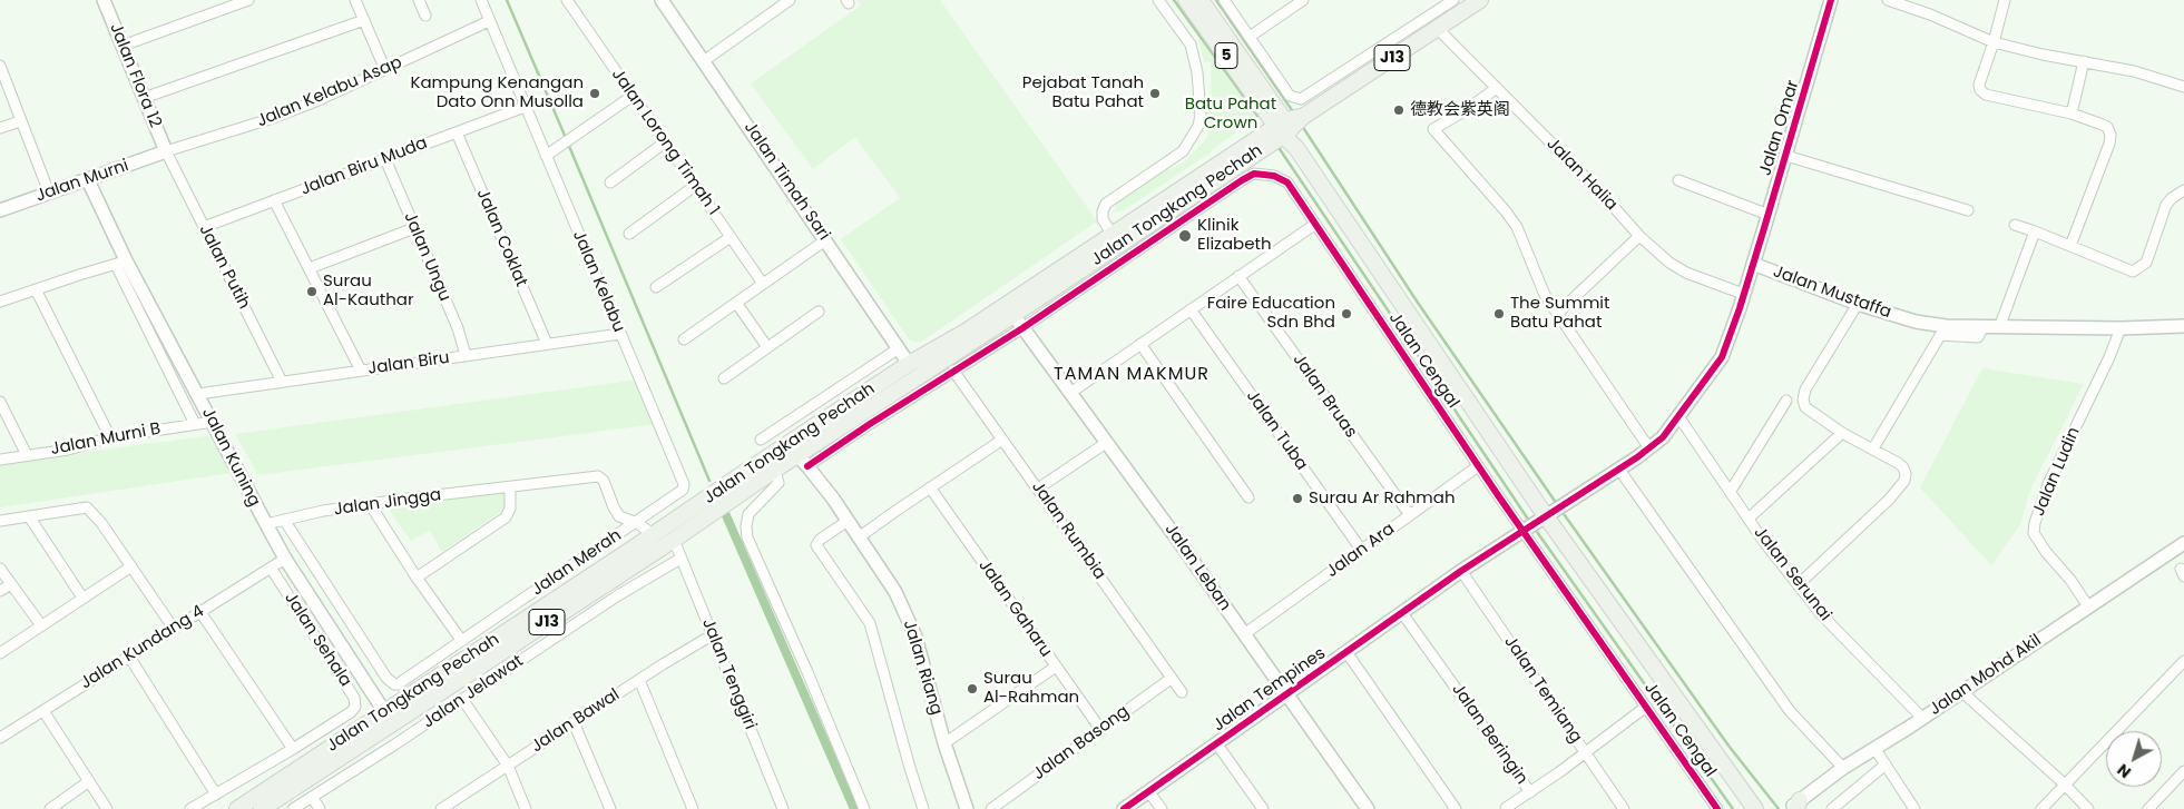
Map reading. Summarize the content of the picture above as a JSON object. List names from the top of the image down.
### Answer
{
  "streets": {
    "main road": ["5", "J13", "Jalan Tongkang Pechah"],
    "street": [
      "Jalan Flora 12",
      "Jalan Kelabu Asap",
      "Jalan Omar",
      "Jalan Lorong Timah 1",
      "Jalan Biru Muda",
      "Jalan Halia",
      "Jalan Murni",
      "Jalan Timah Sari",
      "Jalan Coklat",
      "Jalan Ungu",
      "Jalan Putih",
      "Jalan Kelabu",
      "Jalan Mustaffa",
      "Jalan Cengal",
      "Jalan Biru",
      "Jalan Bruas",
      "Jalan Tuba",
      "Jalan Murni B",
      "Jalan Kuning",
      "Jalan Ludin",
      "Jalan Jingga",
      "Jalan Rumbia",
      "Jalan Ara",
      "Jalan Merah",
      "Jalan Leban",
      "Jalan Serunai",
      "Jalan Gaharu",
      "Jalan Sehala",
      "Jalan Kundang 4",
      "Jalan Riang",
      "Jalan Tenggiri",
      "Jalan Mohd Akil",
      "Jalan Tempines",
      "Jalan Temiang",
      "Jalan Jelawat",
      "Jalan Bawal",
      "Jalan Beringin",
      "Jalan Basong"
    ]
  },
  "crossings": [
    ["5", "Jalan Tongkang Pechah"],
    ["5", "Jalan Mustaffa"],
    ["5", "Jalan Cengal"],
    ["J13", "Jalan Halia"],
    ["J13", "Jalan Tongkang Pechah"],
    ["Jalan Flora 12", "Jalan Kelabu Asap"],
    ["Jalan Flora 12", "Jalan Murni"],
    ["Jalan Flora 12", "Jalan Putih"],
    ["Jalan Kelabu Asap", "Jalan Murni"],
    ["Jalan Kelabu Asap", "Jalan Putih"],
    ["Jalan Kelabu Asap", "Jalan Kelabu"],
    ["Jalan Omar", "Jalan Mustaffa"],
    ["Jalan Biru Muda", "Jalan Coklat"],
    ["Jalan Biru Muda", "Jalan Ungu"],
    ["Jalan Biru Muda", "Jalan Putih"],
    ["Jalan Biru Muda", "Jalan Kelabu"],
    ["Jalan Halia", "Jalan Tongkang Pechah"],
    ["Jalan Halia", "Jalan Mustaffa"],
    ["Jalan Murni", "Jalan Putih"],
    ["Jalan Murni", "Jalan Kuning"],
    ["Jalan Timah Sari", "Jalan Tongkang Pechah"],
    ["Jalan Tongkang Pechah", "Jalan Cengal"],
    ["Jalan Tongkang Pechah", "Jalan Kuning"],
    ["Jalan Tongkang Pechah", "Jalan Rumbia"],
    ["Jalan Tongkang Pechah", "Jalan Leban"],
    ["Jalan Tongkang Pechah", "Jalan Riang"],
    ["Jalan Tongkang Pechah", "Jalan Tenggiri"],
    ["Jalan Coklat", "Jalan Biru"],
    ["Jalan Ungu", "Jalan Biru"],
    ["Jalan Putih", "Jalan Biru"],
    ["Jalan Kelabu", "Jalan Biru"],
    ["Jalan Kelabu", "Jalan Jingga"],
    ["Jalan Kelabu", "Jalan Merah"],
    ["Jalan Mustaffa", "Jalan Cengal"],
    ["Jalan Mustaffa", "Jalan Ludin"],
    ["Jalan Mustaffa", "Jalan Serunai"],
    ["Jalan Mustaffa", "Jalan Tempines"],
    ["Jalan Mustaffa", "Jalan Temiang"],
    ["Jalan Cengal", "Jalan Ara"],
    ["Jalan Cengal", "Jalan Leban"],
    ["Jalan Cengal", "Jalan Beringin"],
    ["Jalan Biru", "Jalan Kuning"],
    ["Jalan Bruas", "Jalan Ara"],
    ["Jalan Tuba", "Jalan Ara"],
    ["Jalan Murni B", "Jalan Kuning"],
    ["Jalan Kuning", "Jalan Jingga"],
    ["Jalan Kuning", "Jalan Kundang 4"],
    ["Jalan Ludin", "Jalan Mohd Akil"],
    ["Jalan Jingga", "Jalan Merah"],
    ["Jalan Rumbia", "Jalan Basong"],
    ["Jalan Ara", "Jalan Leban"],
    ["Jalan Leban", "Jalan Tempines"],
    ["Jalan Serunai", "Jalan Mohd Akil"],
    ["Jalan Gaharu", "Jalan Basong"],
    ["Jalan Sehala", "Jalan Kundang 4"],
    ["Jalan Tenggiri", "Jalan Jelawat"],
    ["Jalan Tenggiri", "Jalan Bawal"],
    ["Jalan Tempines", "Jalan Temiang"],
    ["Jalan Tempines", "Jalan Beringin"],
    ["Jalan Temiang", "Jalan Beringin"]
  ],
  "districts": ["TAMAN MAKMUR"],
  "parks": ["Batu Pahat Crown"],
  "places": [
    "Kampung Kenangan Dato Onn Musolla",
    "Pejabat Tanah Batu Pahat",
    "德教会紫英阁",
    "Klinik Elizabeth",
    "Surau Al-Kauthar",
    "Faire Education Sdn Bhd",
    "The Summit Batu Pahat",
    "Surau Ar Rahmah",
    "Surau Al-Rahman"
  ],
  "north": "bottom left"
}
